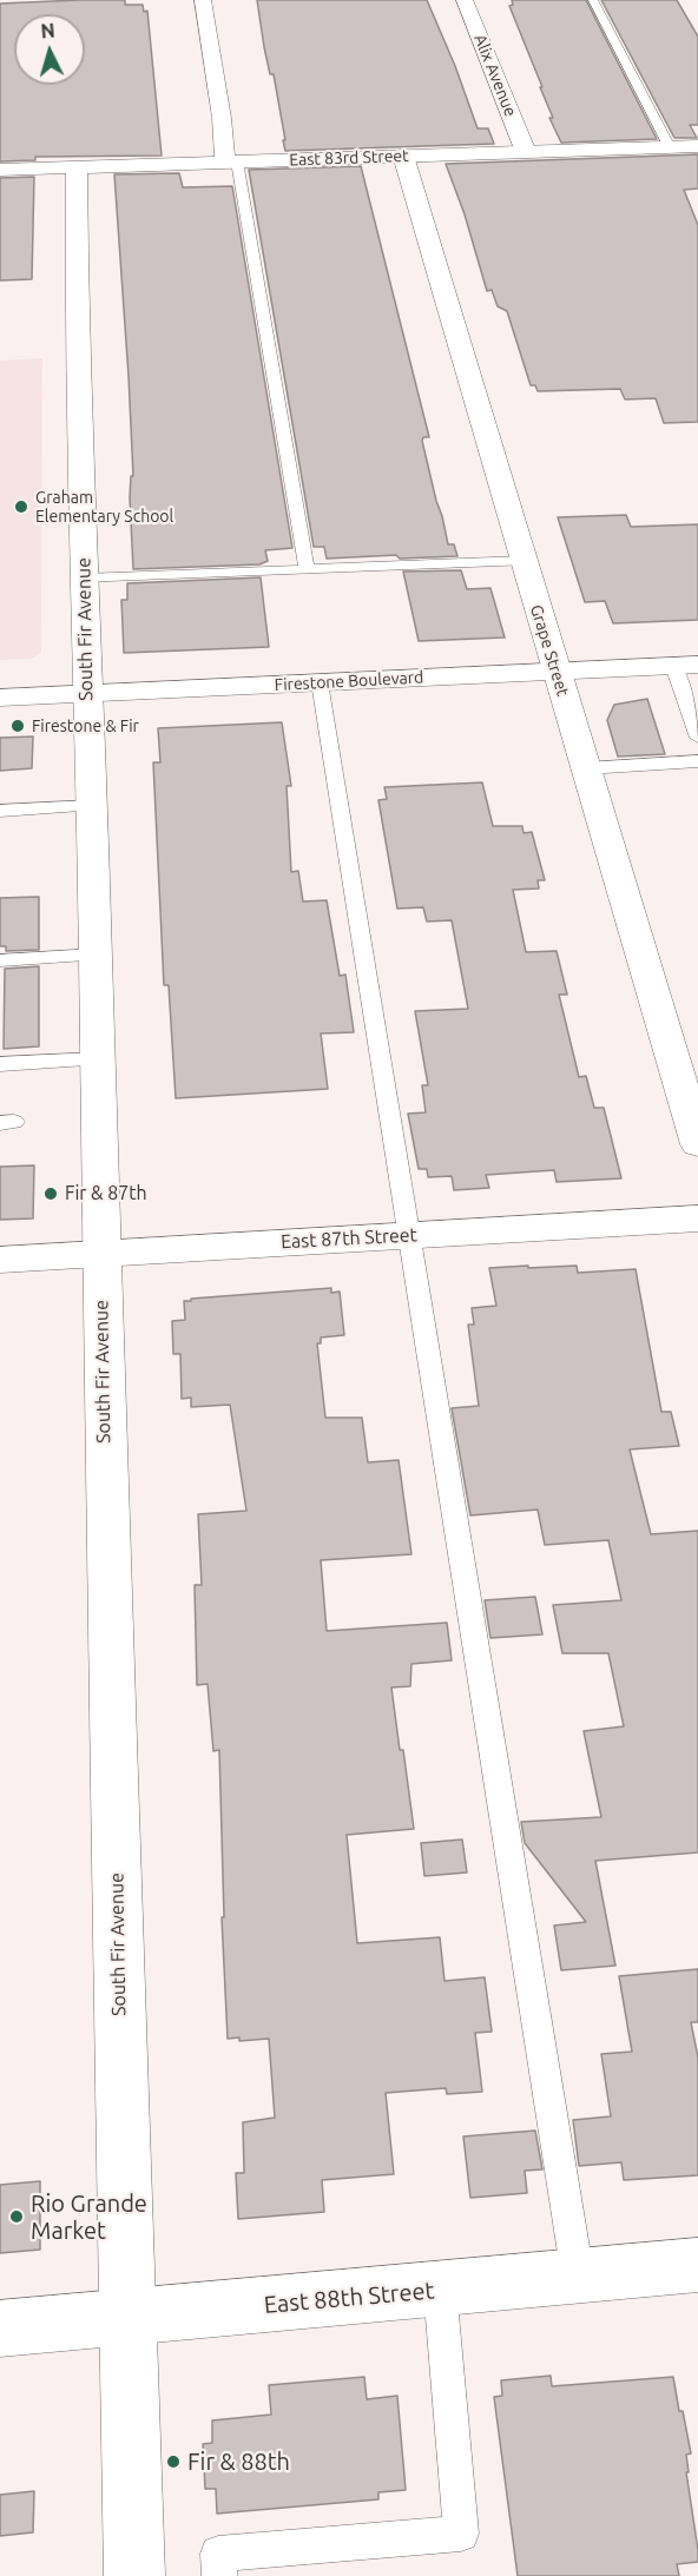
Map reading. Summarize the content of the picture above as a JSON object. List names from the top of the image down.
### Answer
{
  "streets": {
    "street": [
      "Alix Avenue",
      "East 83rd Street",
      "South Fir Avenue",
      "Grape Street",
      "Firestone Boulevard",
      "East 87th Street",
      "East 88th Street"
    ]
  },
  "crossings": [
    ["Alix Avenue", "East 83rd Street"],
    ["East 83rd Street", "South Fir Avenue"],
    ["East 83rd Street", "Grape Street"],
    ["South Fir Avenue", "Firestone Boulevard"],
    ["South Fir Avenue", "East 87th Street"],
    ["South Fir Avenue", "East 88th Street"],
    ["Grape Street", "Firestone Boulevard"]
  ],
  "places": [
    "Graham Elementary School",
    "Firestone & Fir",
    "Fir & 87th",
    "Rio Grande Market",
    "Fir & 88th"
  ],
  "north": "top"
}
